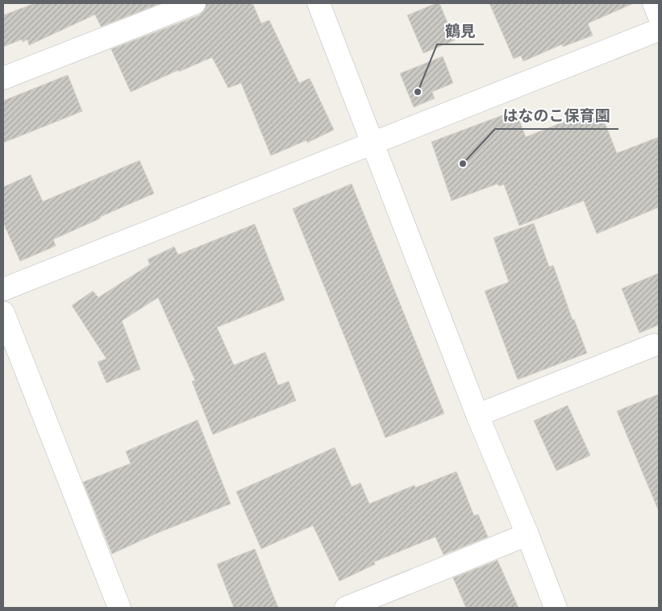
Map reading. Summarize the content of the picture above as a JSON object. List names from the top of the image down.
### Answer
{
  "places": ["鶴見", "はなのこ保育園"]
}
